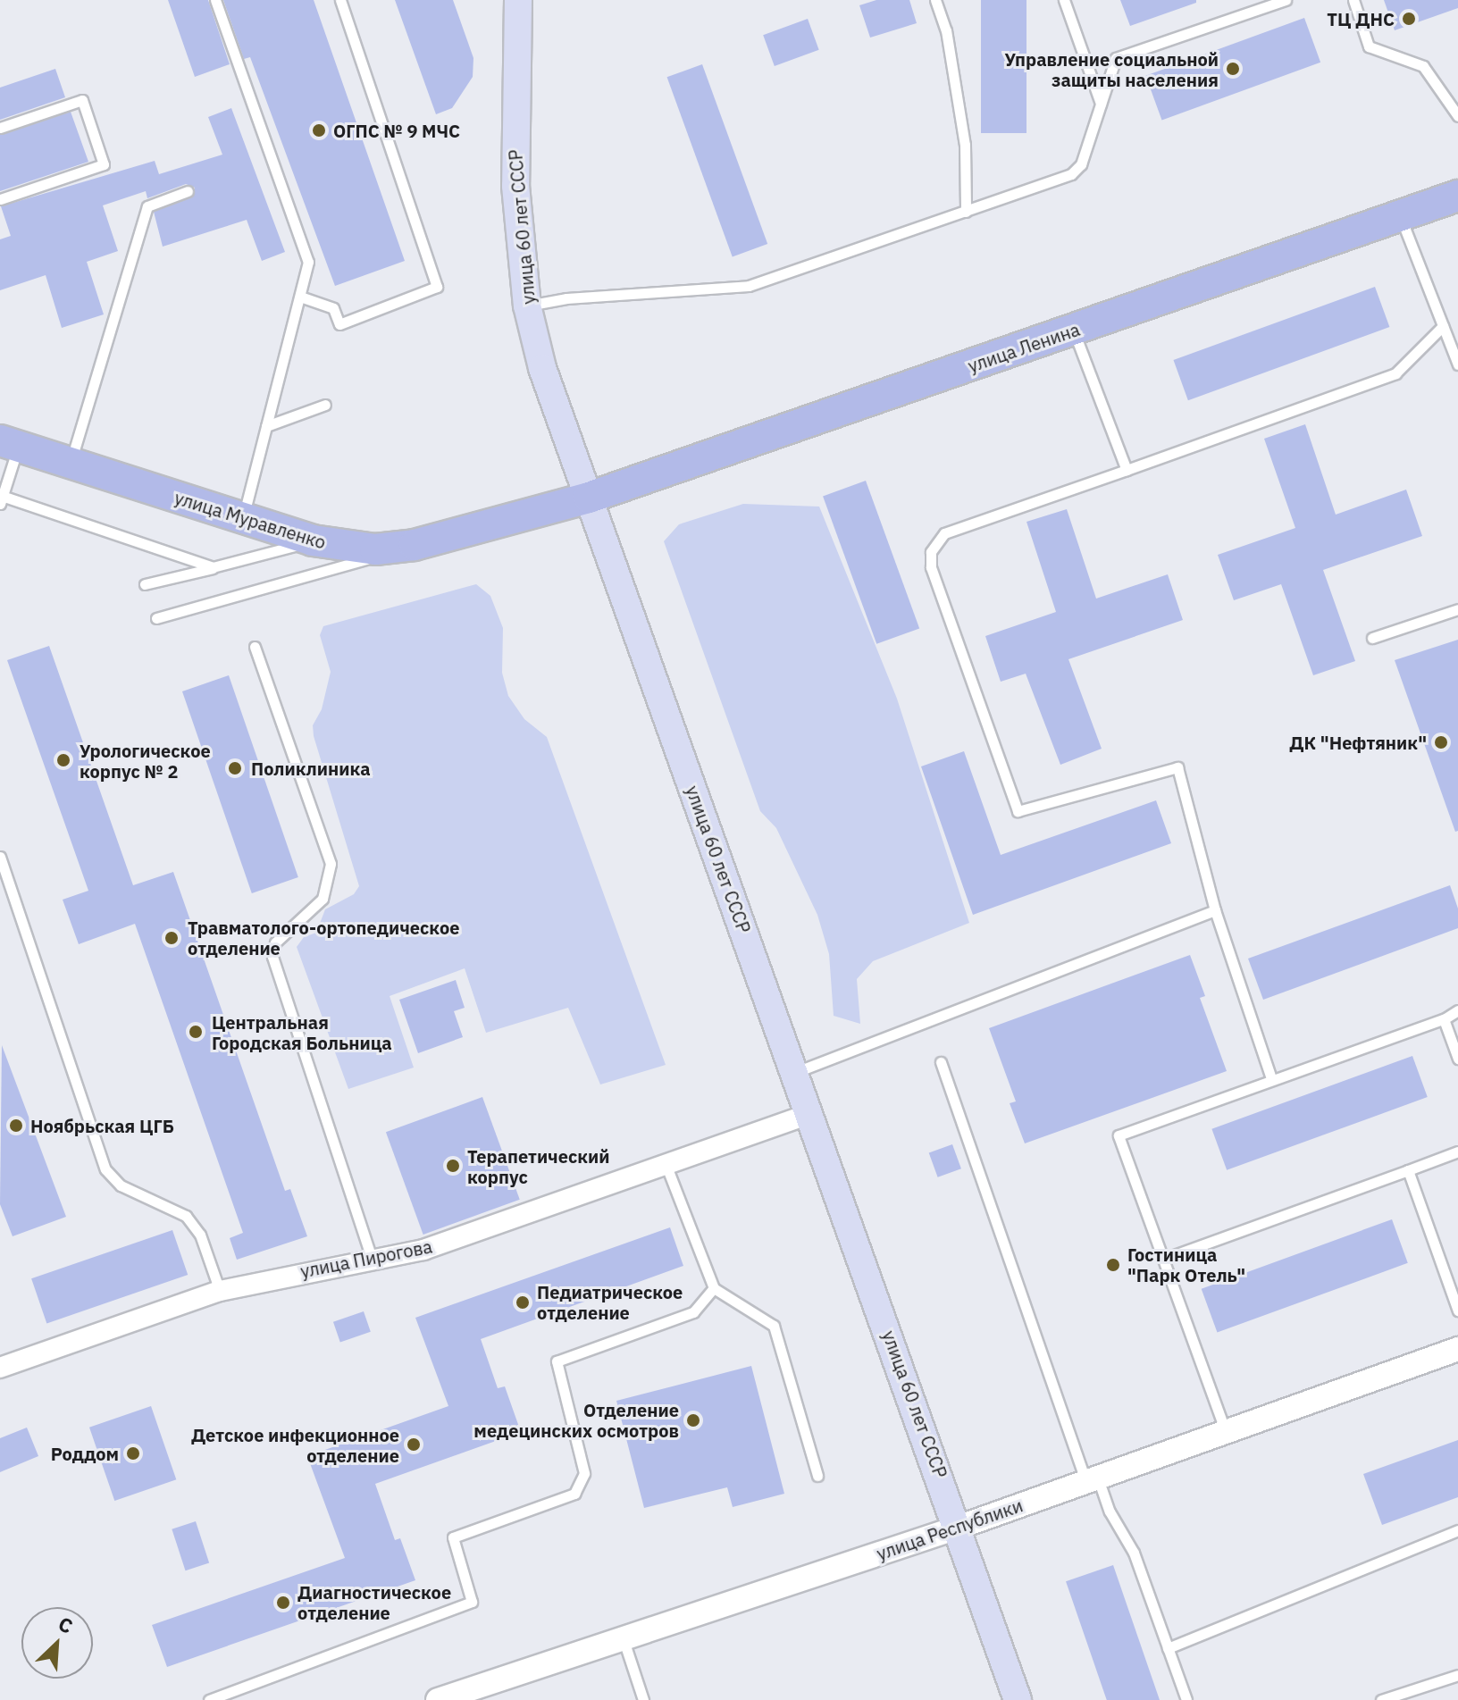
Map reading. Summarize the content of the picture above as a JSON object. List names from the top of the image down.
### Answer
{
  "streets": {
    "main road": ["улица 60 лет СССР", "улица Ленина", "улица Муравленко"],
    "street": ["улица Пирогова", "улица Республики"]
  },
  "crossings": [
    ["улица 60 лет СССР", "улица Ленина"],
    ["улица 60 лет СССР", "улица Муравленко"],
    ["улица 60 лет СССР", "улица Пирогова"],
    ["улица 60 лет СССР", "улица Республики"],
    ["улица Ленина", "улица Муравленко"]
  ],
  "places": [
    "ТЦ ДНС",
    "Управление социальной защиты населения",
    "ОГПС № 9 МЧС",
    "ДК \"Нефтяник\"",
    "Урологическое корпус № 2",
    "Поликлиника",
    "Травматолого-ортопедическое отделение",
    "Центральная Городская Больница",
    "Ноябрьская ЦГБ",
    "Терапетический корпус",
    "Гостиница \"Парк Отель\"",
    "Педиатрическое отделение",
    "Отделение медецинских осмотров",
    "Детское инфекционное отделение",
    "Роддом",
    "Диагностическое отделение"
  ],
  "north": "top right"
}
